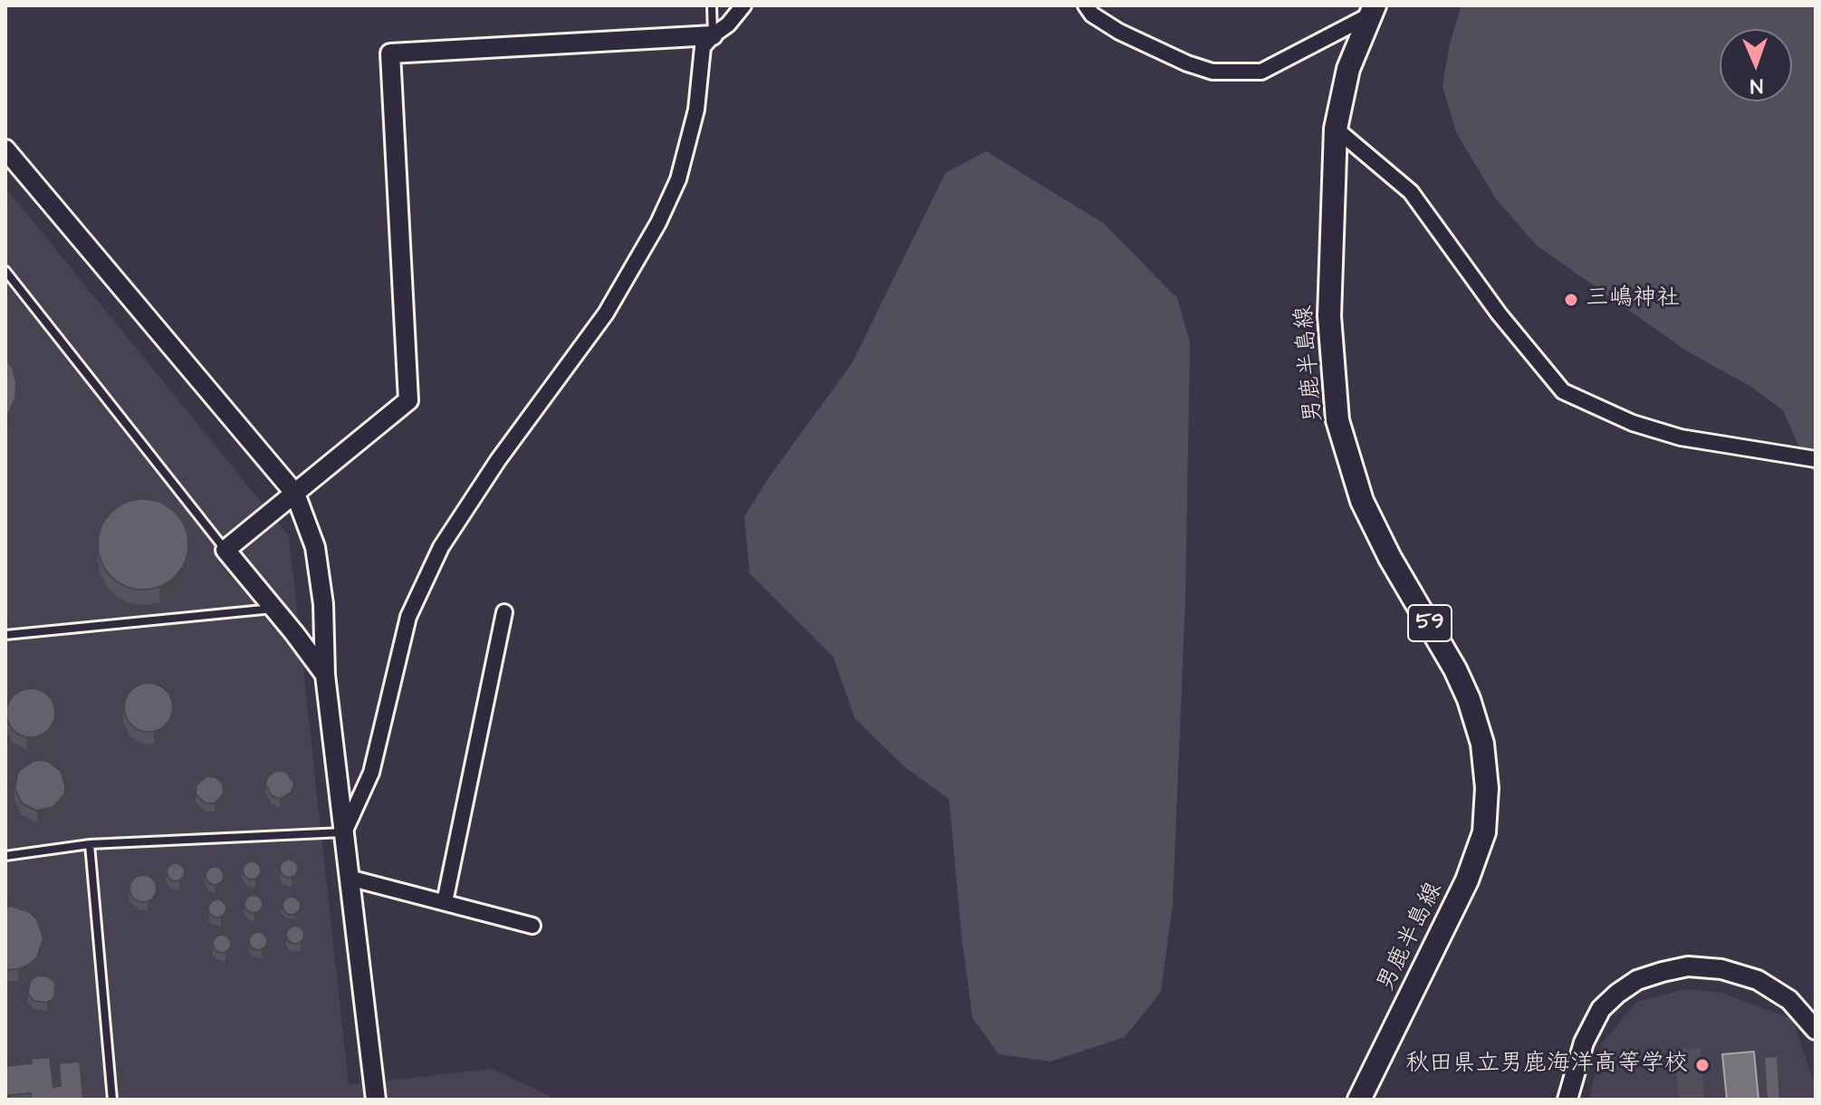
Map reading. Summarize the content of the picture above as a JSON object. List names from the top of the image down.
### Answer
{
  "streets": {
    "main road": ["男鹿半島線", "59"]
  },
  "places": ["三嶋神社", "秋田県立男鹿海洋高等学校"],
  "north": "bottom"
}
